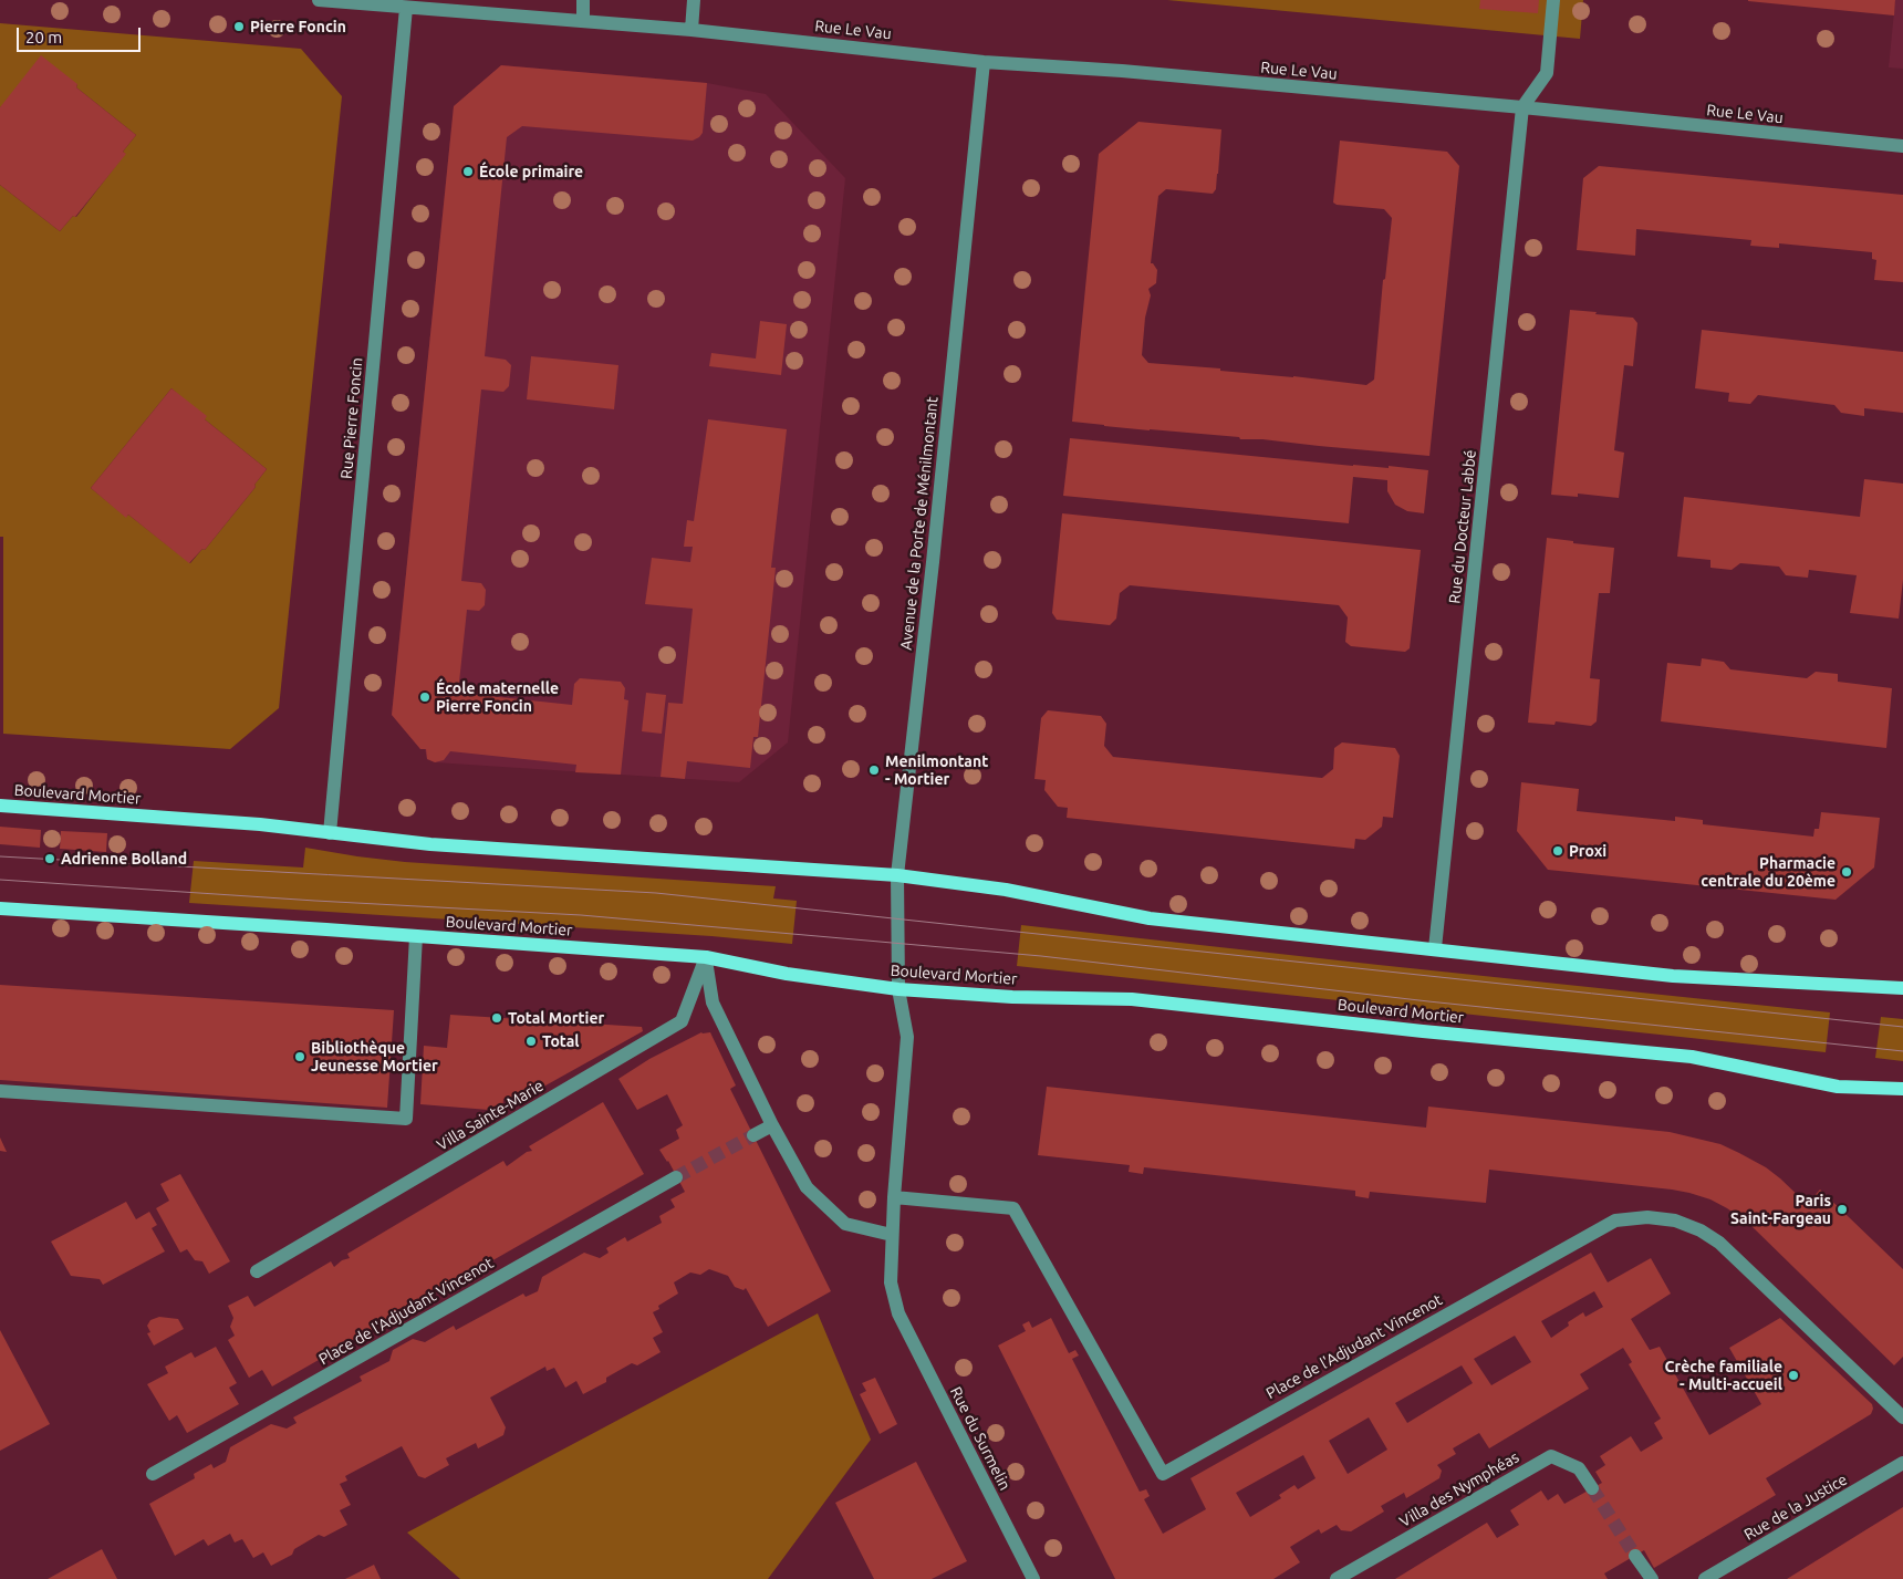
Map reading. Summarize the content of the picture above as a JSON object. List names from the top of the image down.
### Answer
{
  "streets": {
    "main road": ["Boulevard Mortier"],
    "street": [
      "Rue Le Vau",
      "Rue Pierre Foncin",
      "Avenue de la Porte de Ménilmontant",
      "Rue du Docteur Labbé",
      "Villa Sainte-Marie",
      "Place de l'Adjudant Vincenot",
      "Rue du Surmelin",
      "Villa des Nymphéas",
      "Rue de la Justice"
    ]
  },
  "crossings": [
    ["Rue Le Vau", "Rue Pierre Foncin"],
    ["Rue Le Vau", "Avenue de la Porte de Ménilmontant"],
    ["Rue Le Vau", "Rue du Docteur Labbé"],
    ["Rue Pierre Foncin", "Boulevard Mortier"],
    ["Avenue de la Porte de Ménilmontant", "Boulevard Mortier"],
    ["Rue du Docteur Labbé", "Boulevard Mortier"],
    ["Boulevard Mortier", "Villa Sainte-Marie"]
  ],
  "places": [
    "Pierre Foncin",
    "École primaire",
    "École maternelle Pierre Foncin",
    "Menilmontant - Mortier",
    "Proxi",
    "Adrienne Bolland",
    "Pharmacie centrale du 20ème",
    "Total Mortier",
    "Total",
    "Bibliothèque Jeunesse Mortier",
    "Paris Saint-Fargeau",
    "Crèche familiale - Multi-accueil"
  ],
  "scale_bar": "20 m"
}
